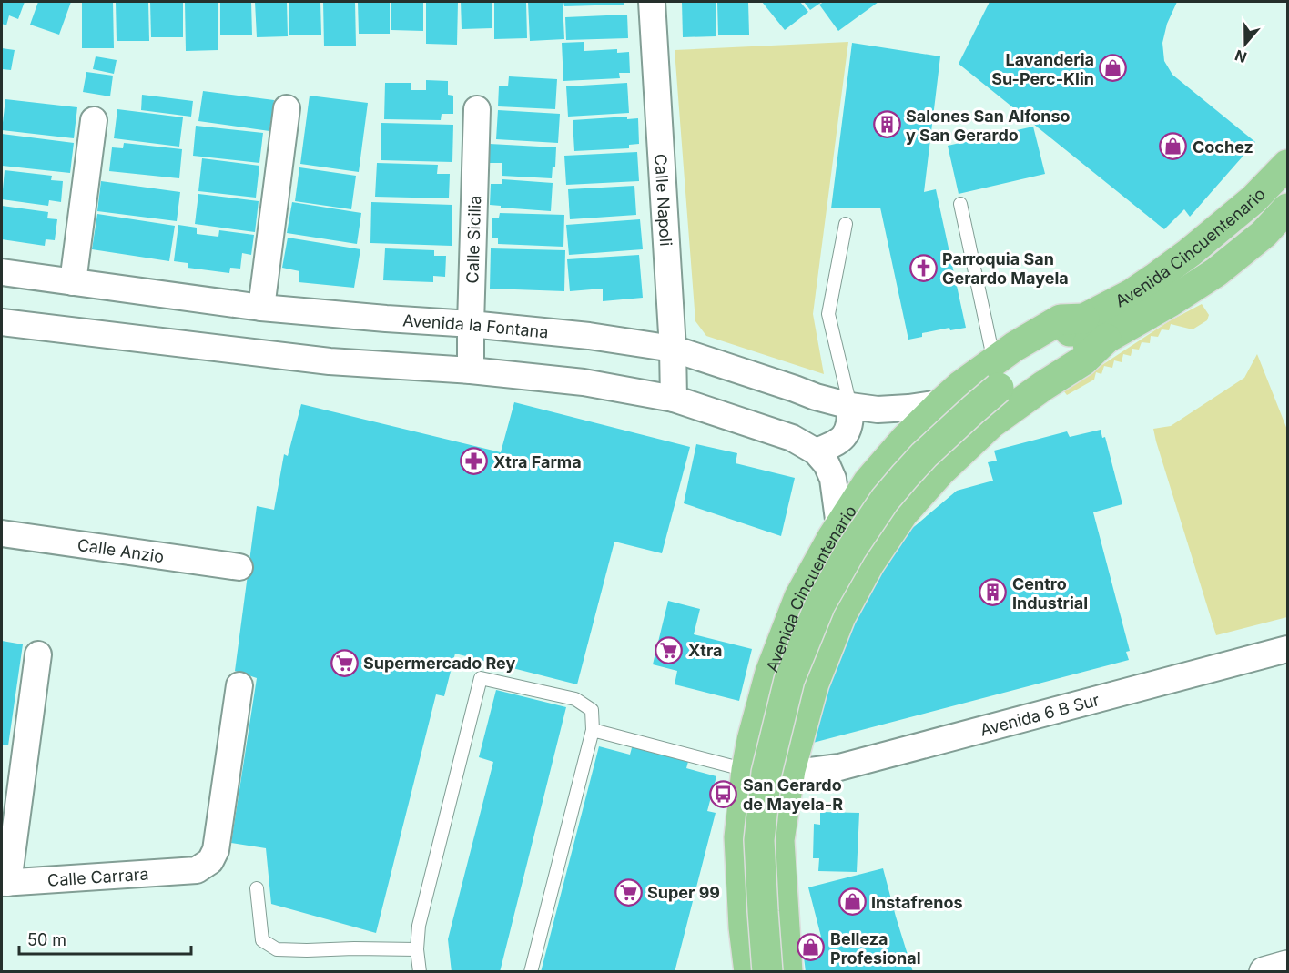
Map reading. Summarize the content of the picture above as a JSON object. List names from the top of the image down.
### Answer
{
  "streets": {
    "main road": ["Avenida Cincuentenario"],
    "street": [
      "Calle Napoli",
      "Calle Sicilia",
      "Avenida la Fontana",
      "Calle Anzio",
      "Avenida 6 B Sur",
      "Calle Carrara"
    ]
  },
  "crossings": [
    ["Calle Napoli", "Avenida la Fontana"],
    ["Calle Sicilia", "Avenida la Fontana"],
    ["Avenida Cincuentenario", "Avenida la Fontana"],
    ["Avenida Cincuentenario", "Avenida 6 B Sur"]
  ],
  "places": {
    "shop": [
      "Lavanderia Su-Perc-Klin",
      "Cochez",
      "Instafrenos",
      "Belleza Profesional"
    ],
    "building": ["Salones San Alfonso y San Gerardo", "Centro Industrial"],
    "church": ["Parroquia San Gerardo Mayela"],
    "pharmacy": ["Xtra Farma"],
    "supermarket": ["Xtra", "Supermercado Rey", "Super 99"],
    "bus stop": ["San Gerardo de Mayela-R"]
  },
  "scale_bar": "50 m",
  "north": "bottom"
}
